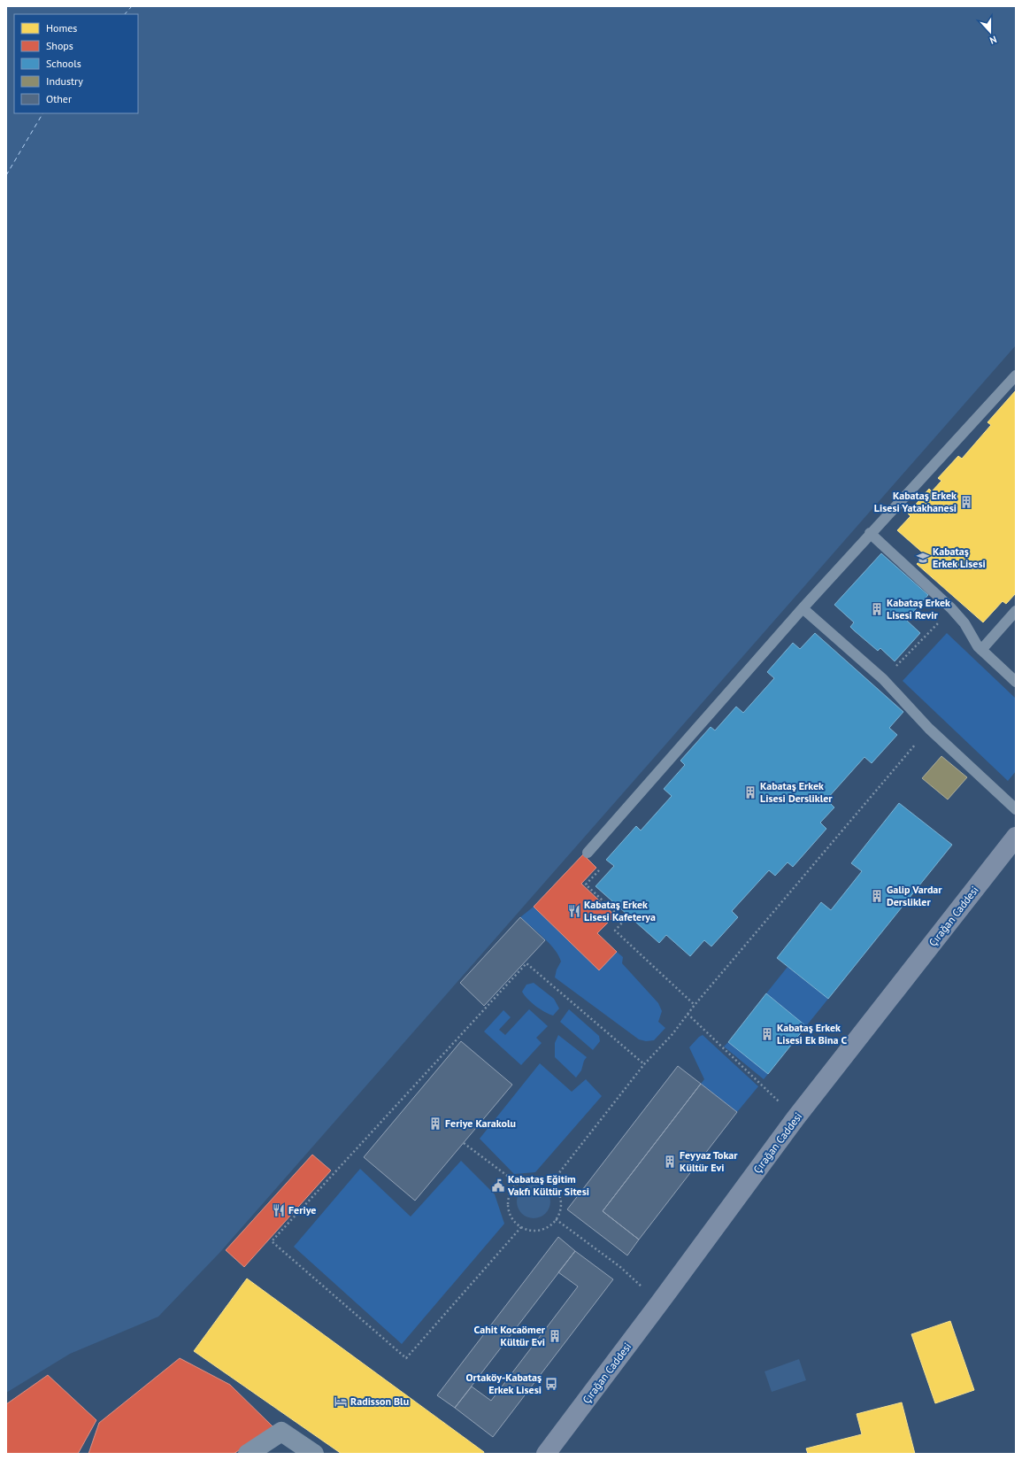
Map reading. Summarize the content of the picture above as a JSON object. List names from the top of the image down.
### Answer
{
  "streets": {
    "main road": ["Çırağan Caddesi"]
  },
  "places": {
    "building": [
      "Kabataş Erkek Lisesi Yatakhanesi",
      "Kabataş Erkek Lisesi Revir",
      "Kabataş Erkek Lisesi Derslikler",
      "Galip Vardar Derslikler",
      "Kabataş Erkek Lisesi Ek Bina C",
      "Feriye Karakolu",
      "Feyyaz Tokar Kültür Evi",
      "Cahit Kocaömer Kültür Evi"
    ],
    "school or university": ["Kabataş Erkek Lisesi"],
    "restaurant": ["Kabataş Erkek Lisesi Kafeterya", "Feriye"],
    "public building": ["Kabataş Eğitim Vakfı Kültür Sitesi"],
    "bus stop": ["Ortaköy-Kabataş Erkek Lisesi"],
    "hotel": ["Radisson Blu"]
  },
  "legend": [
    "Homes",
    "Shops",
    "Schools",
    "Industry",
    "Other"
  ],
  "north": "bottom"
}
